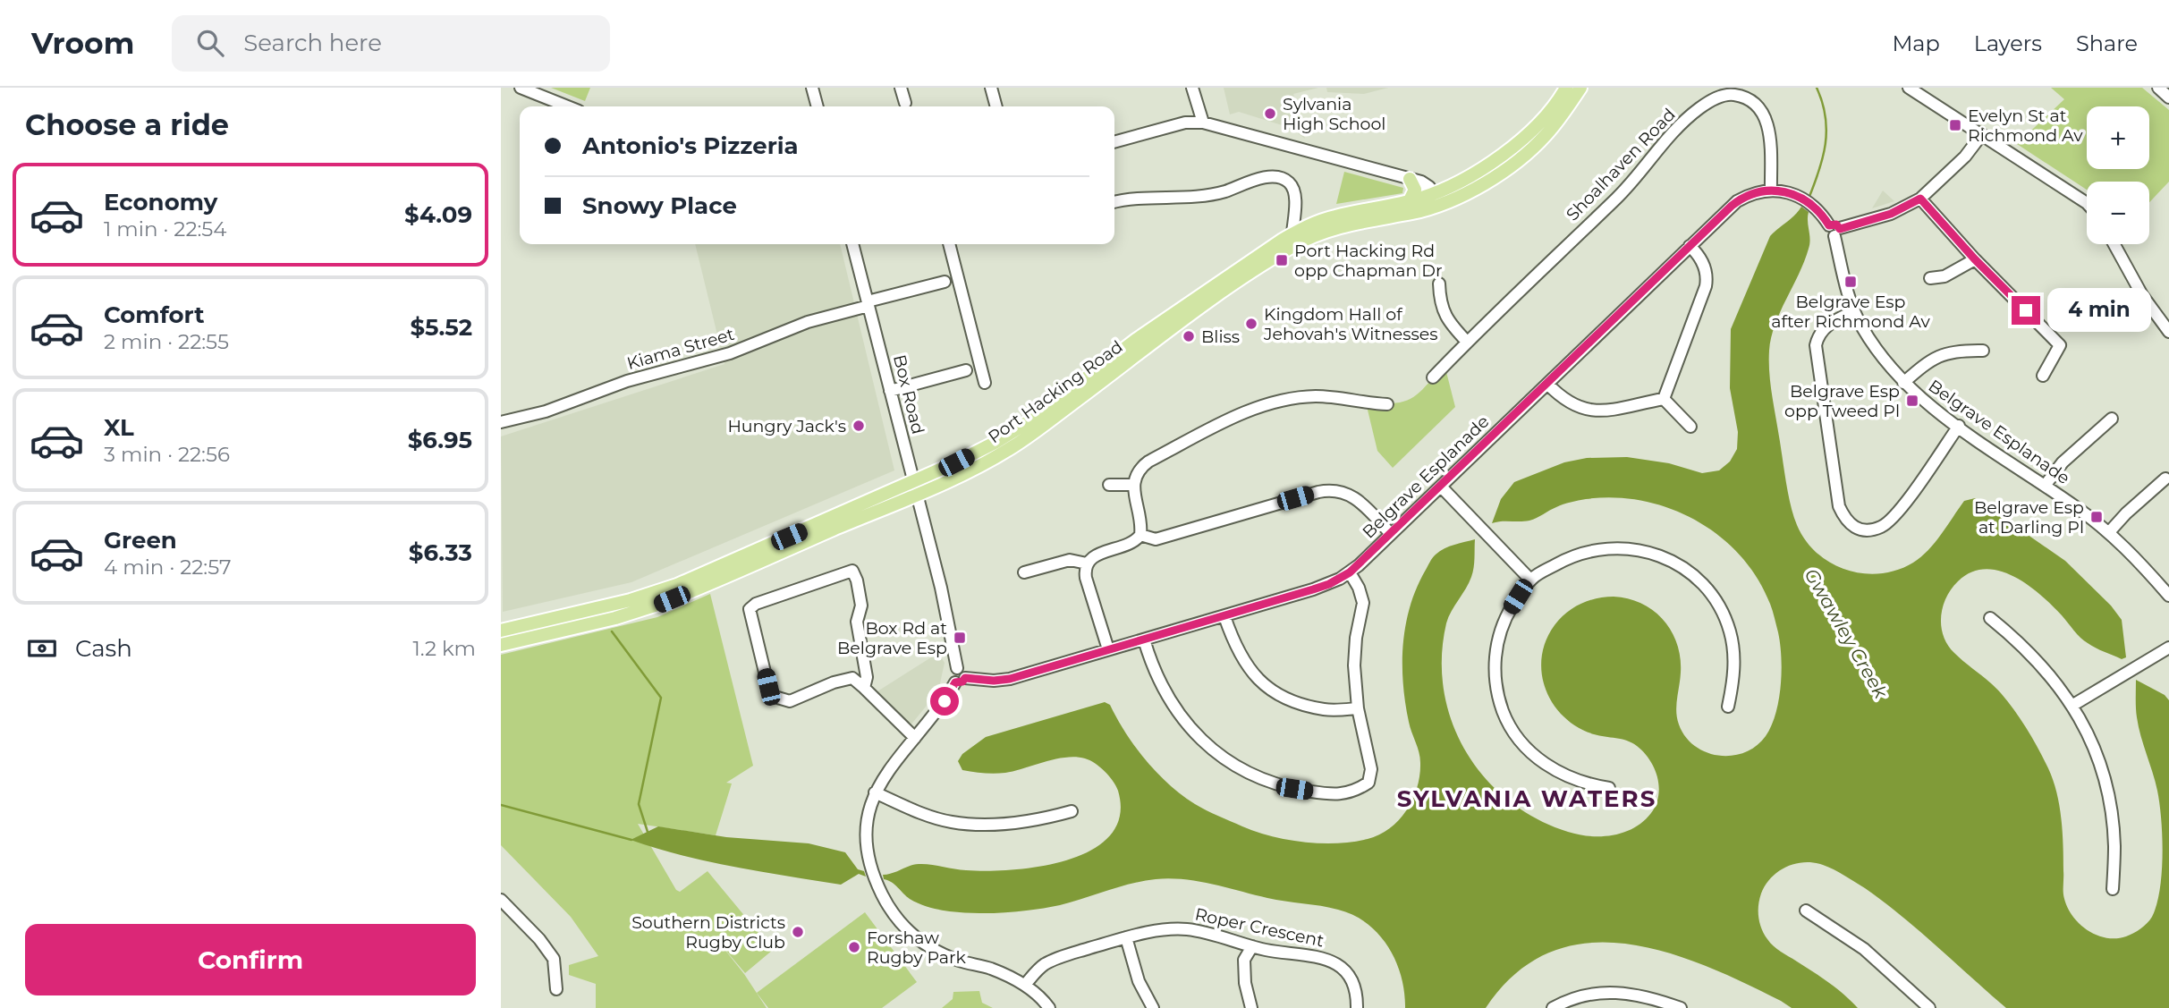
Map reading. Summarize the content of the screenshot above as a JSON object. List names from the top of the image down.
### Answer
{
  "streets": {
    "main road": ["Port Hacking Road"],
    "street": [
      "Shoalhaven Road",
      "Kiama Street",
      "Box Road",
      "Belgrave Esplanade",
      "Roper Crescent"
    ]
  },
  "crossings": [
    ["Shoalhaven Road", "Belgrave Esplanade"],
    ["Kiama Street", "Box Road"],
    ["Port Hacking Road", "Box Road"],
    ["Box Road", "Belgrave Esplanade"]
  ],
  "districts": ["SYLVANIA WATERS"],
  "water": ["Gwawley Creek"],
  "places": {
    "other": [
      "Sylvania High School",
      "Kingdom Hall of Jehovah's Witnesses",
      "Bliss",
      "Hungry Jack's",
      "Southern Districts Rugby Club",
      "Forshaw Rugby Park"
    ],
    "transit": [
      "Evelyn St at Richmond Av",
      "Port Hacking Rd opp Chapman Dr",
      "Belgrave Esp after Richmond Av",
      "Belgrave Esp opp Tweed Pl",
      "Belgrave Esp at Darling Pl",
      "Box Rd at Belgrave Esp"
    ]
  },
  "page": {
    "header": "Vroom",
    "search": "Search here",
    "nav": ["Map", "Layers", "Share"],
    "heading": "Choose a ride",
    "map_buttons": ["+", "−"],
    "banner": ["Antonio's Pizzeria", "Snowy Place"],
    "list": [
      {
        "name": "Economy",
        "note": "1 min · 22:54",
        "value": "$4.09"
      },
      {
        "name": "Comfort",
        "note": "2 min · 22:55",
        "value": "$5.52"
      },
      {
        "name": "XL",
        "note": "3 min · 22:56",
        "value": "$6.95"
      },
      {
        "name": "Green",
        "note": "4 min · 22:57",
        "value": "$6.33"
      }
    ],
    "bubble": "4 min",
    "pay": ["Cash", "1.2 km"],
    "buttons": "Confirm"
  }
}
